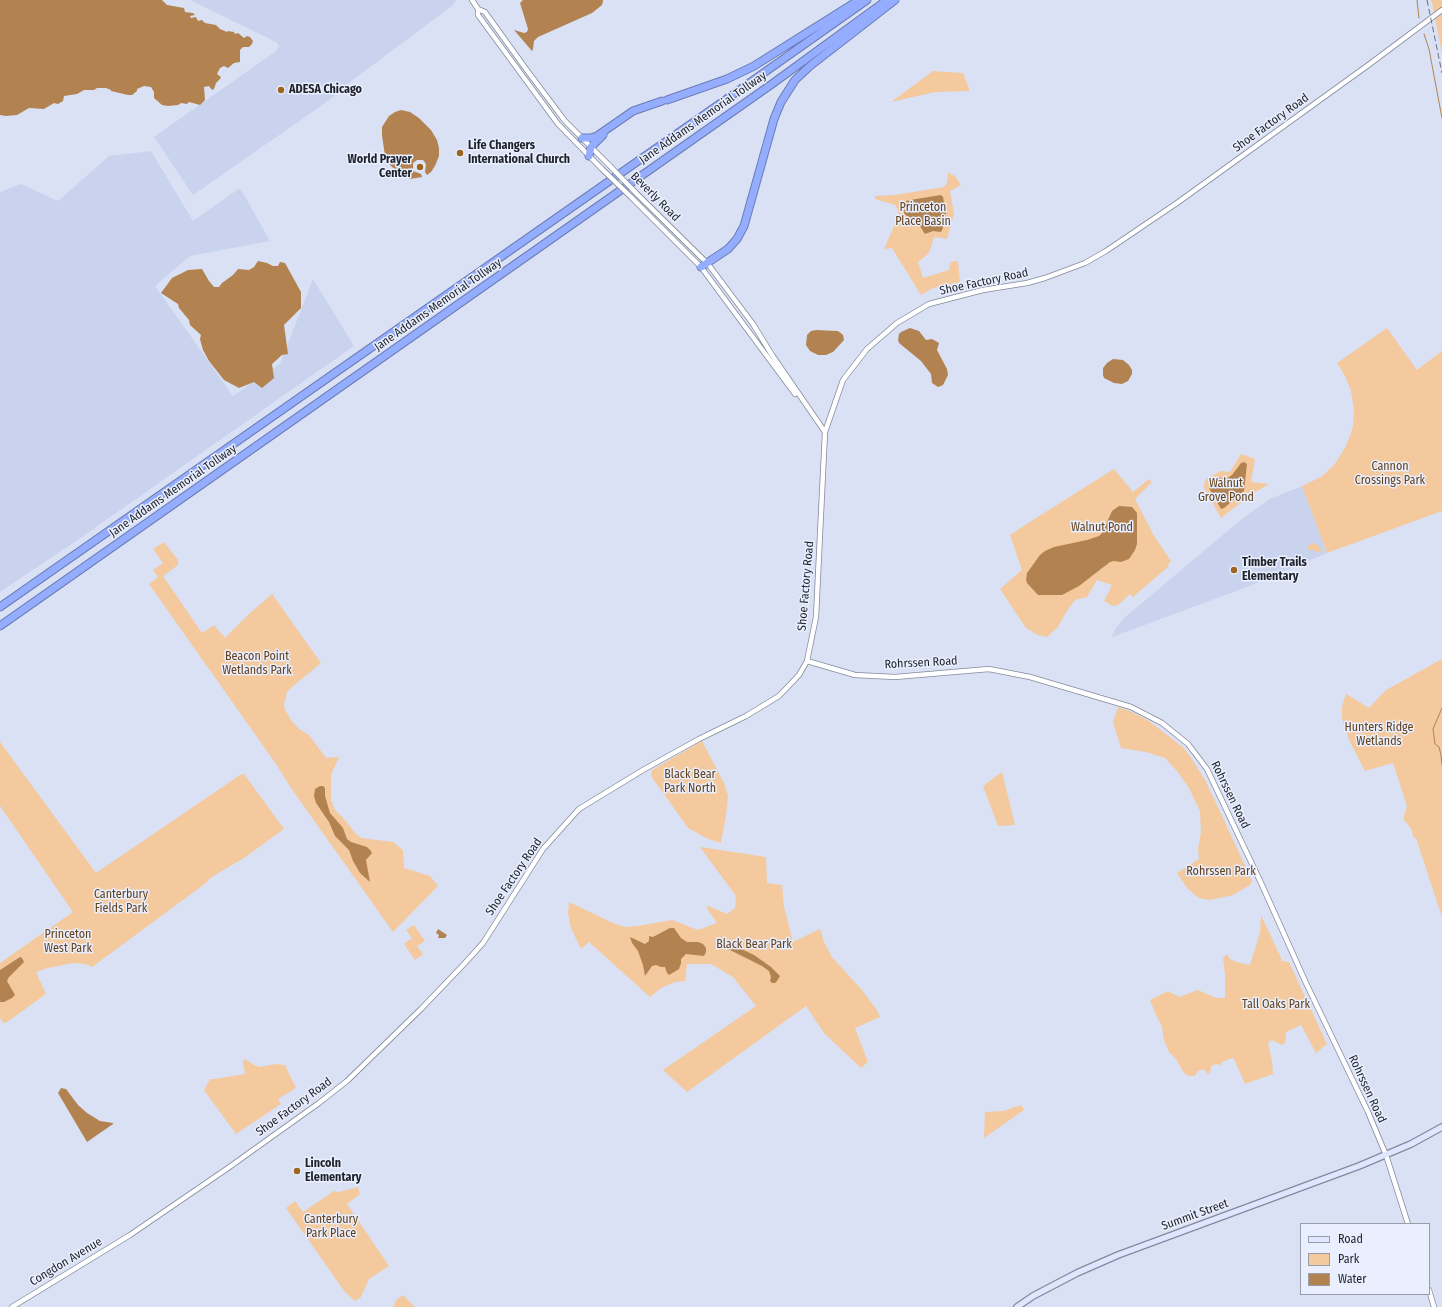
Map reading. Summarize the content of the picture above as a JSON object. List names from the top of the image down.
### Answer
{
  "streets": {
    "highway": ["Jane Addams Memorial Tollway"],
    "main road": ["Summit Street"],
    "street": [
      "Shoe Factory Road",
      "Beverly Road",
      "Rohrssen Road",
      "Congdon Avenue"
    ]
  },
  "crossings": [
    ["Shoe Factory Road", "Beverly Road"],
    ["Shoe Factory Road", "Rohrssen Road"],
    ["Shoe Factory Road", "Congdon Avenue"],
    ["Rohrssen Road", "Summit Street"]
  ],
  "parks": [
    "Princeton Place Basin",
    "Cannon Crossings Park",
    "Walnut Grove Pond",
    "Walnut Pond",
    "Beacon Point Wetlands Park",
    "Hunters Ridge Wetlands",
    "Black Bear Park North",
    "Rohrssen Park",
    "Canterbury Fields Park",
    "Princeton West Park",
    "Black Bear Park",
    "Tall Oaks Park",
    "Canterbury Park Place"
  ],
  "places": [
    "ADESA Chicago",
    "Life Changers International Church",
    "World Prayer Center",
    "Timber Trails Elementary",
    "Lincoln Elementary"
  ],
  "legend": ["Road", "Park", "Water"]
}
